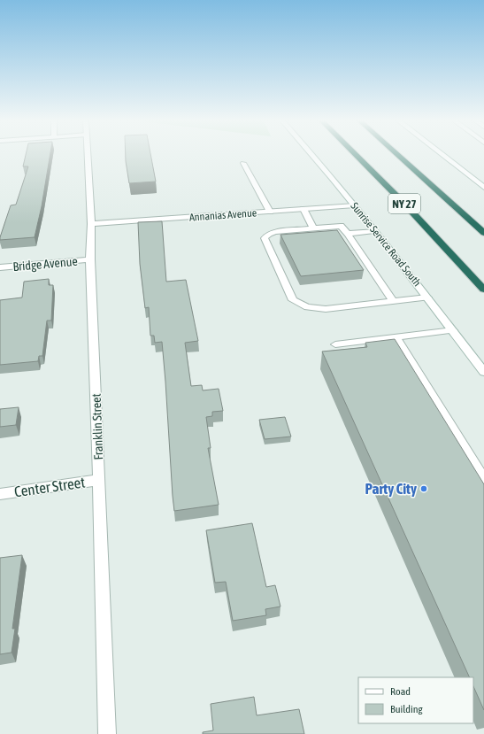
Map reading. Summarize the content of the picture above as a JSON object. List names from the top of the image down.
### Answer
{
  "streets": {
    "highway": ["NY 27"],
    "street": [
      "Annanias Avenue",
      "Sunrise Service Road South",
      "Bridge Avenue",
      "Franklin Street",
      "Center Street"
    ]
  },
  "crossings": [
    ["Annanias Avenue", "Sunrise Service Road South"],
    ["Annanias Avenue", "Franklin Street"],
    ["Bridge Avenue", "Franklin Street"],
    ["Franklin Street", "Center Street"]
  ],
  "places": ["Party City"],
  "legend": ["Road", "Building"]
}
